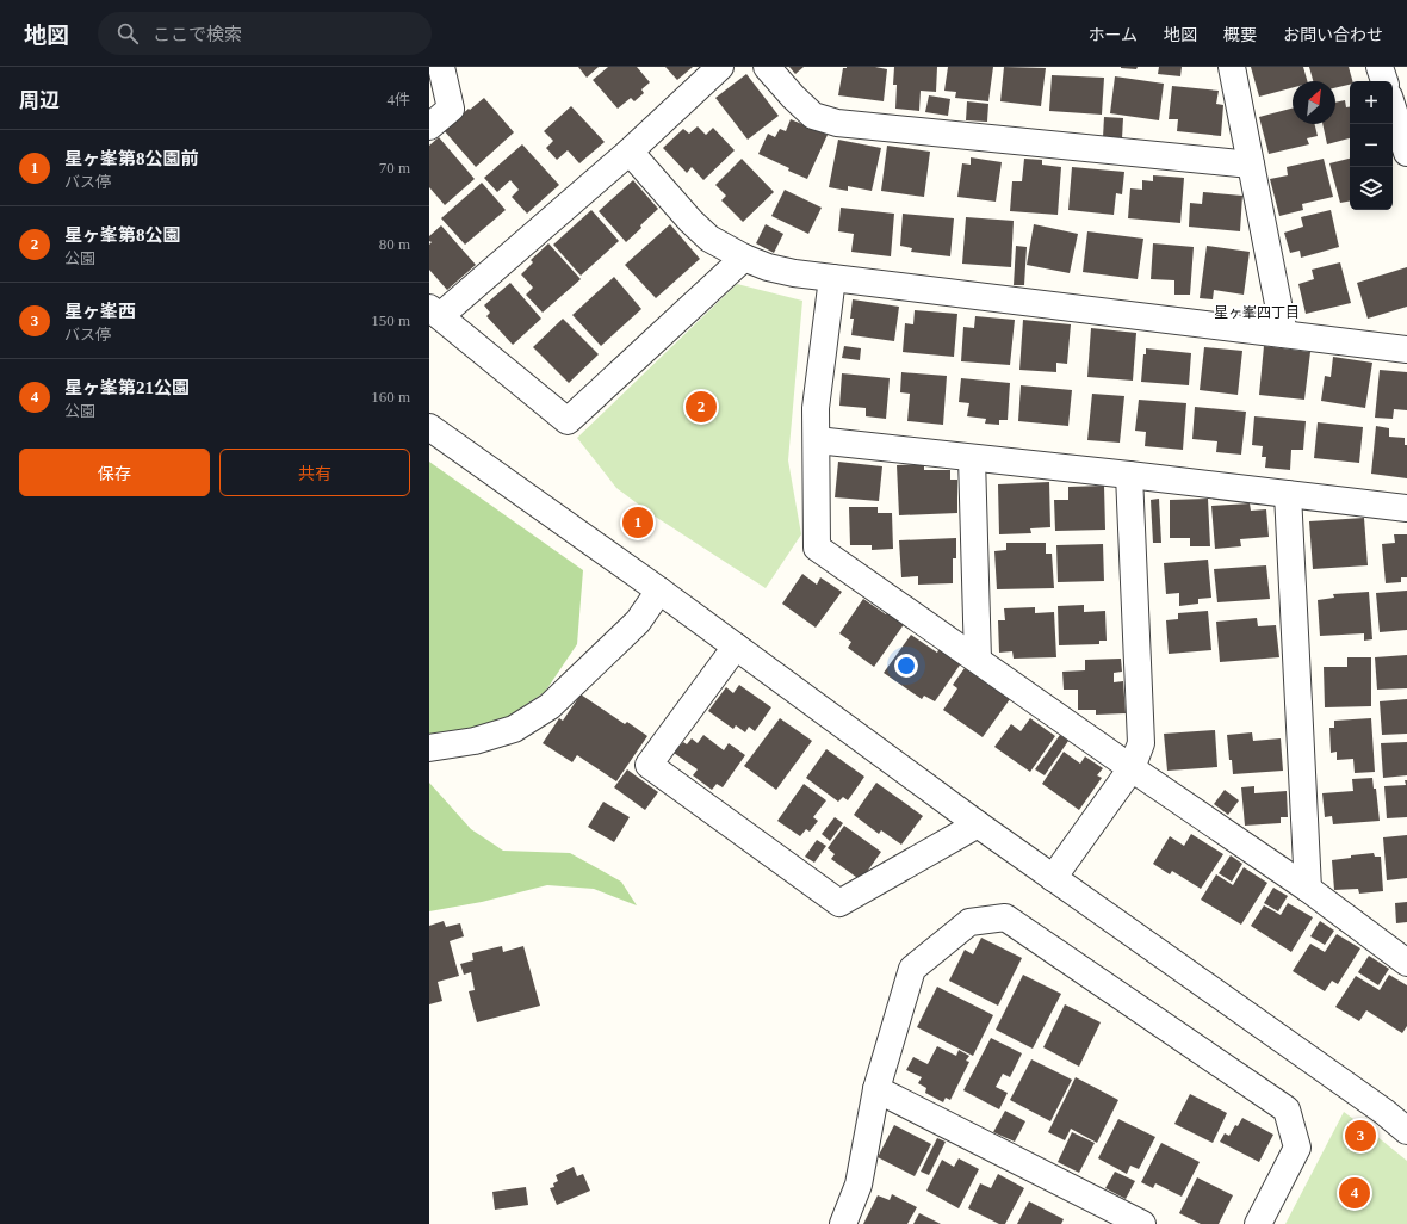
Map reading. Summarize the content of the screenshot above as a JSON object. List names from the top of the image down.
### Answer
{
  "districts": ["星ヶ峯四丁目"],
  "north": "top right",
  "page": {
    "header": "地図",
    "search": "ここで検索",
    "nav": [
      "ホーム",
      "地図",
      "概要",
      "お問い合わせ"
    ],
    "heading": ["周辺", "4件"],
    "map_buttons": ["+", "−"],
    "list": [
      {
        "mark": "1",
        "name": "星ヶ峯第8公園前",
        "note": "バス停",
        "value": "70 m"
      },
      {
        "mark": "2",
        "name": "星ヶ峯第8公園",
        "note": "公園",
        "value": "80 m"
      },
      {
        "mark": "3",
        "name": "星ヶ峯西",
        "note": "バス停",
        "value": "150 m"
      },
      {
        "mark": "4",
        "name": "星ヶ峯第21公園",
        "note": "公園",
        "value": "160 m"
      }
    ],
    "pins": [
      "2",
      "1",
      "3",
      "4"
    ],
    "buttons": ["保存", "共有"]
  }
}
